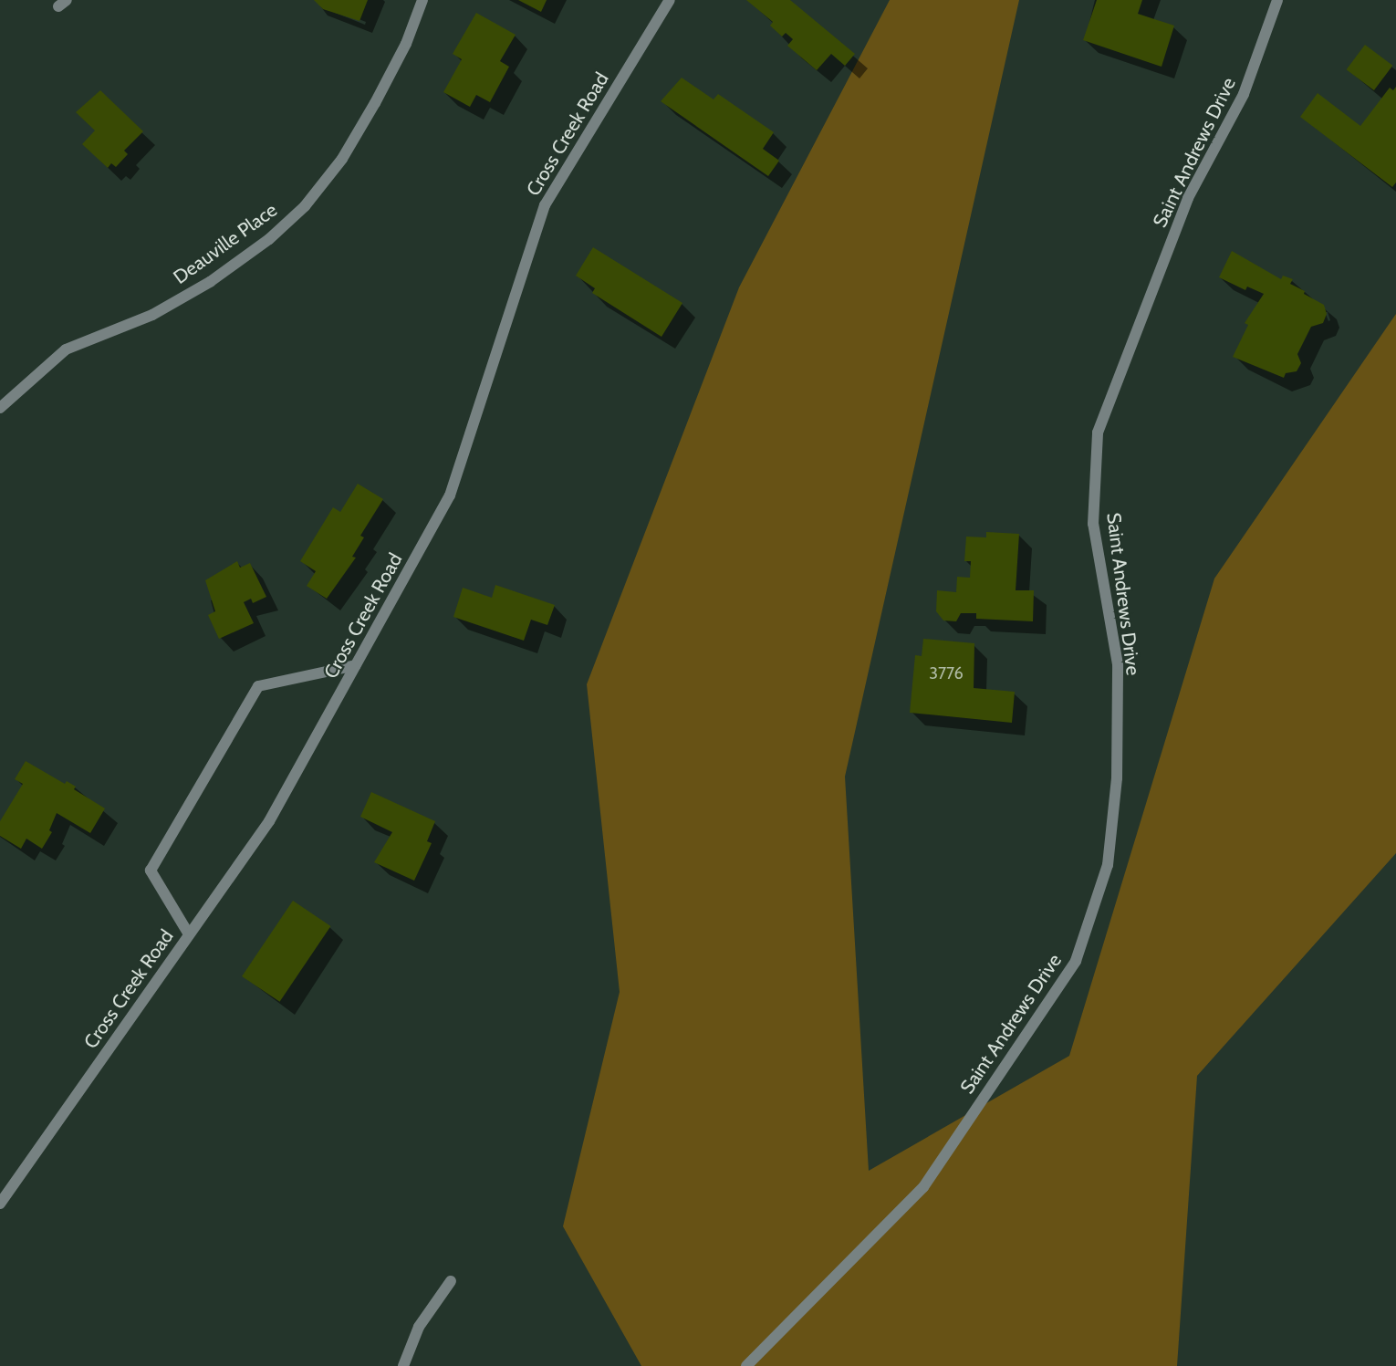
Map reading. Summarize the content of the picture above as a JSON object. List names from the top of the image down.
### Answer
{
  "streets": {
    "street": ["Cross Creek Road", "Saint Andrews Drive", "Deauville Place"]
  },
  "house_numbers": ["3776"]
}
